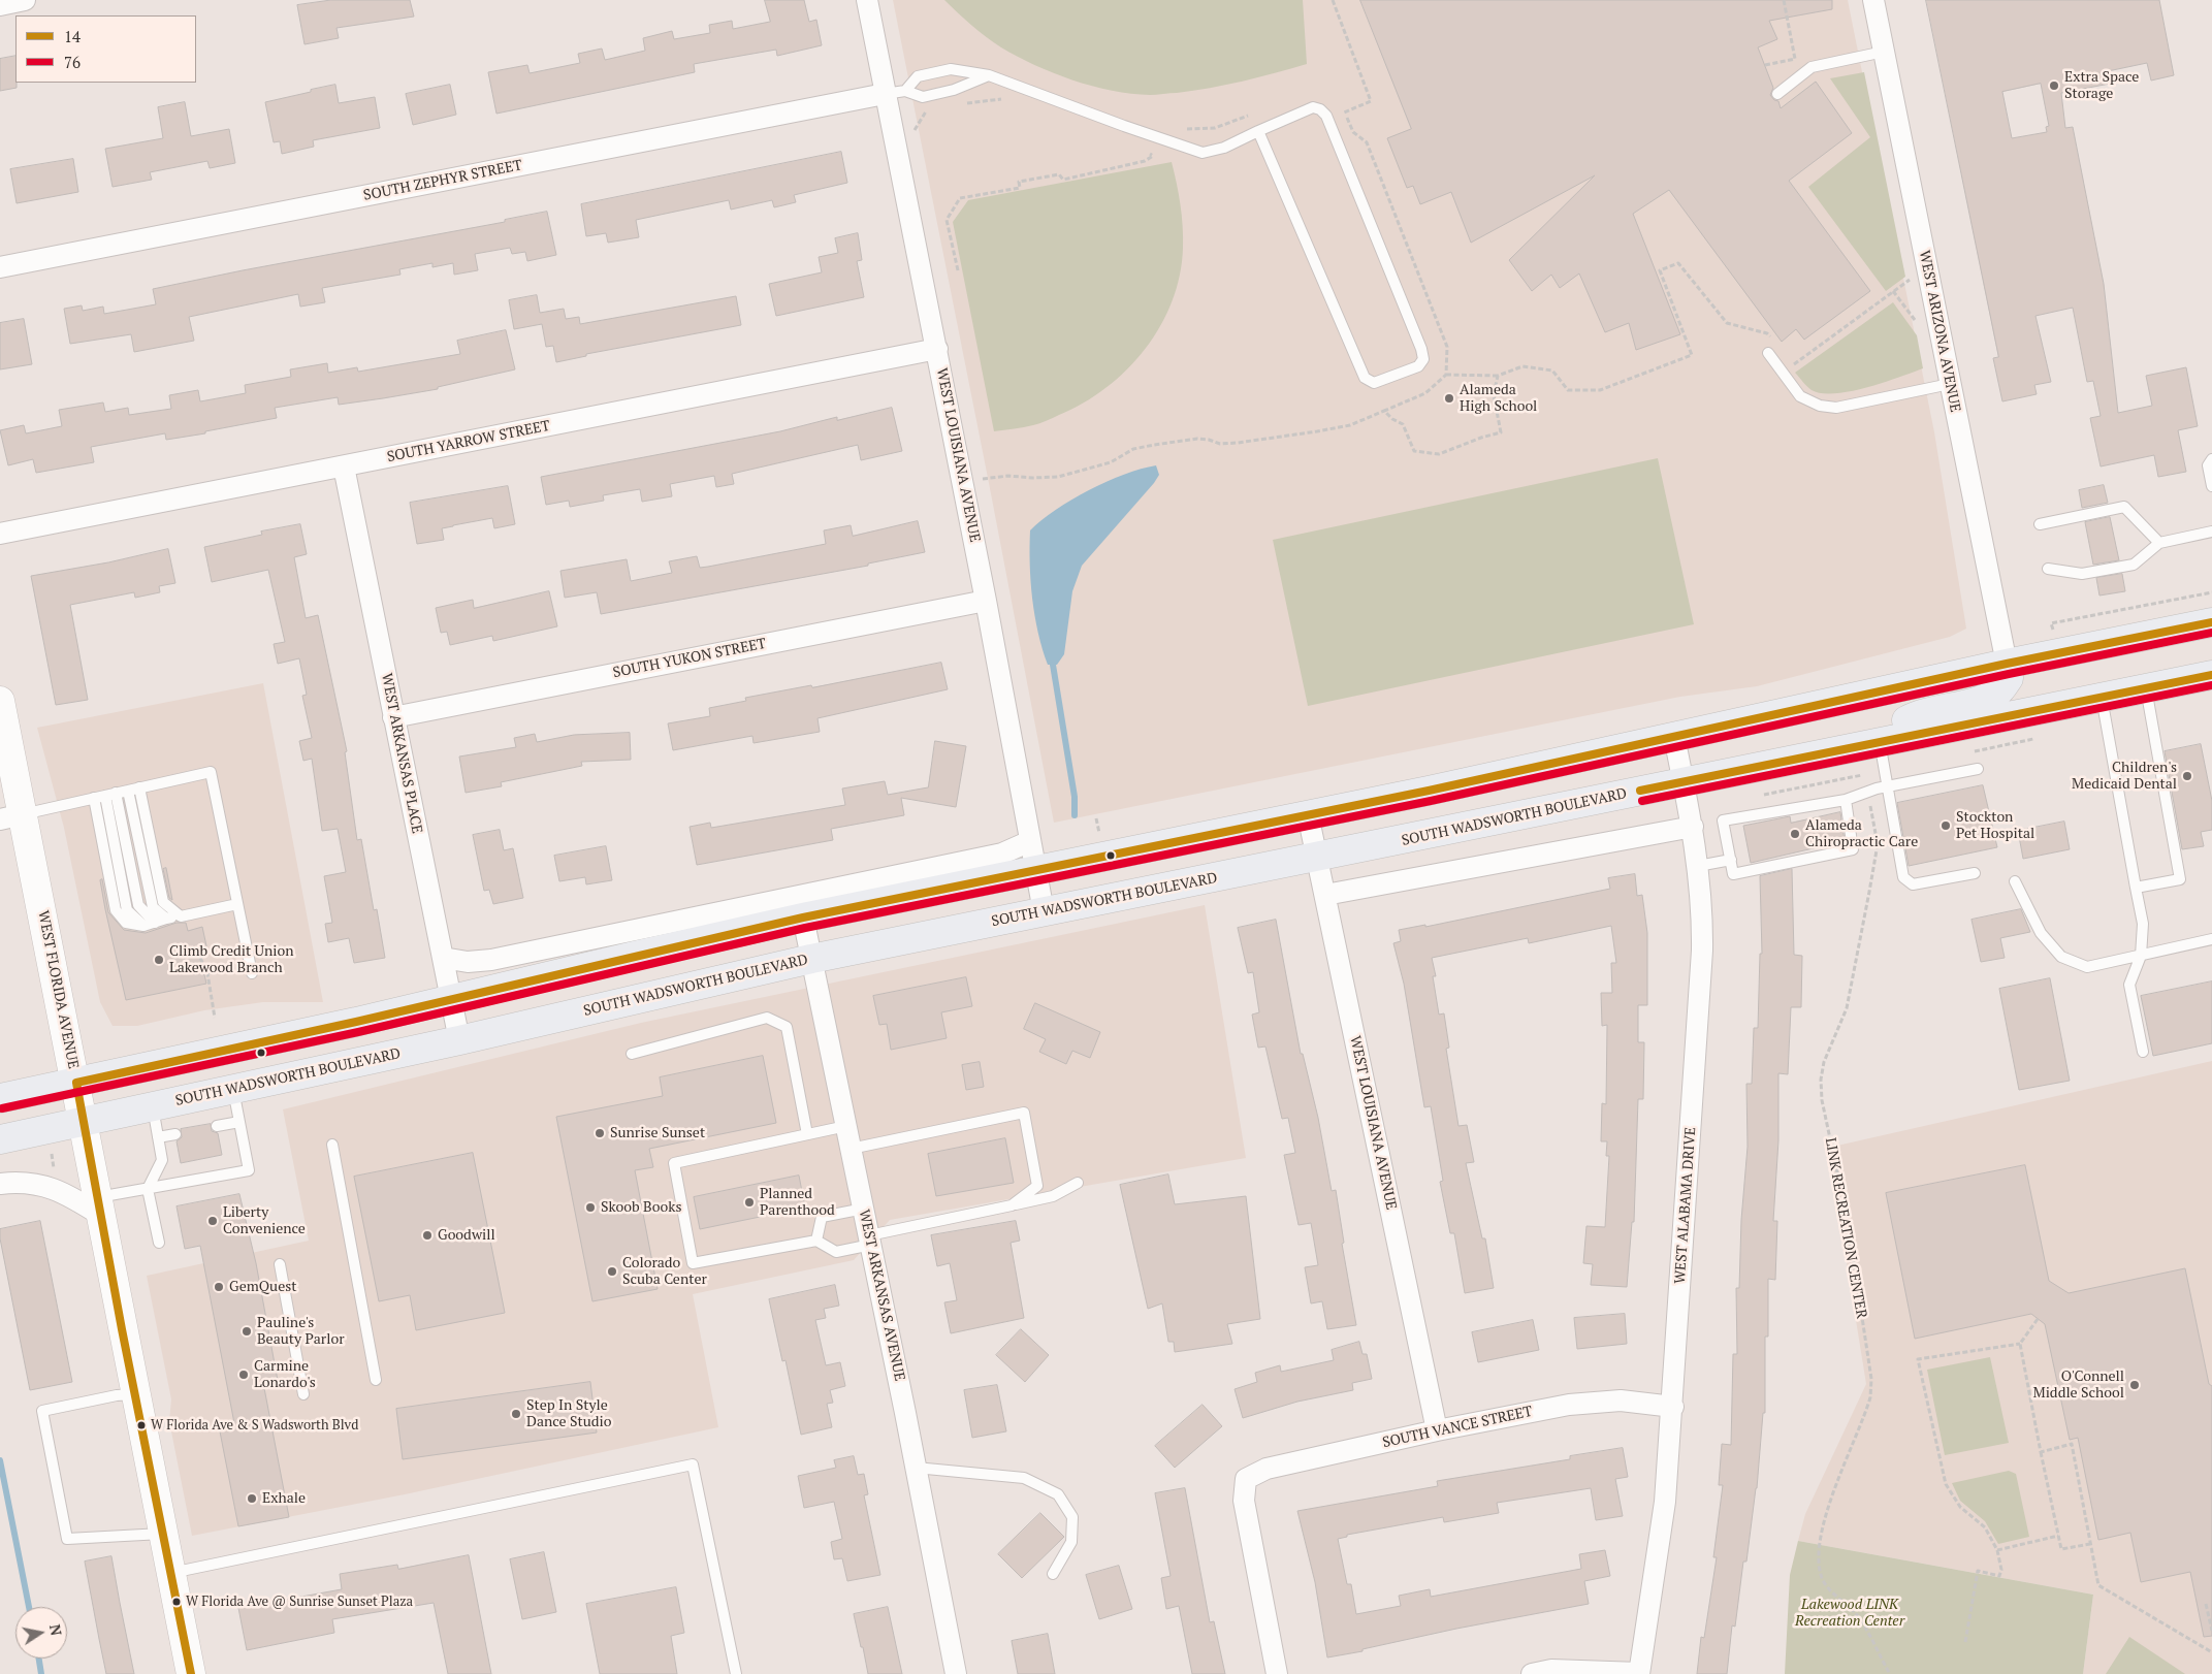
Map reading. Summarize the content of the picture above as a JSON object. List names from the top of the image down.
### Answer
{
  "streets": {
    "main road": ["SOUTH WADSWORTH BOULEVARD"],
    "street": [
      "SOUTH ZEPHYR STREET",
      "WEST ARIZONA AVENUE",
      "SOUTH YARROW STREET",
      "WEST LOUISIANA AVENUE",
      "SOUTH YUKON STREET",
      "WEST ARKANSAS PLACE",
      "WEST FLORIDA AVENUE",
      "WEST ALABAMA DRIVE",
      "WEST ARKANSAS AVENUE",
      "SOUTH VANCE STREET"
    ],
    "path": ["LINK RECREATION CENTER"]
  },
  "crossings": [
    ["SOUTH ZEPHYR STREET", "WEST LOUISIANA AVENUE"],
    ["SOUTH YARROW STREET", "WEST LOUISIANA AVENUE"],
    ["SOUTH YARROW STREET", "WEST ARKANSAS PLACE"],
    ["WEST LOUISIANA AVENUE", "SOUTH YUKON STREET"],
    ["WEST LOUISIANA AVENUE", "SOUTH WADSWORTH BOULEVARD"],
    ["WEST LOUISIANA AVENUE", "SOUTH VANCE STREET"],
    ["SOUTH YUKON STREET", "WEST ARKANSAS PLACE"],
    ["WEST ARKANSAS PLACE", "SOUTH WADSWORTH BOULEVARD"],
    ["SOUTH WADSWORTH BOULEVARD", "WEST FLORIDA AVENUE"],
    ["SOUTH WADSWORTH BOULEVARD", "WEST ALABAMA DRIVE"],
    ["SOUTH WADSWORTH BOULEVARD", "WEST ARKANSAS AVENUE"],
    ["WEST ALABAMA DRIVE", "SOUTH VANCE STREET"]
  ],
  "parks": ["Lakewood LINK Recreation Center"],
  "places": [
    "Extra Space Storage",
    "Alameda High School",
    "Children's Medicaid Dental",
    "Stockton Pet Hospital",
    "Alameda Chiropractic Care",
    "Climb Credit Union Lakewood Branch",
    "Sunrise Sunset",
    "Planned Parenthood",
    "Skoob Books",
    "Liberty Convenience",
    "Goodwill",
    "Colorado Scuba Center",
    "GemQuest",
    "Pauline's Beauty Parlor",
    "Carmine Lonardo's",
    "O'Connell Middle School",
    "Step In Style Dance Studio",
    "W Florida Ave & S Wadsworth Blvd",
    "Exhale",
    "W Florida Ave @ Sunrise Sunset Plaza"
  ],
  "lines": ["transit line 14", "transit line 76"],
  "legend": ["14", "76"],
  "north": "right"
}
